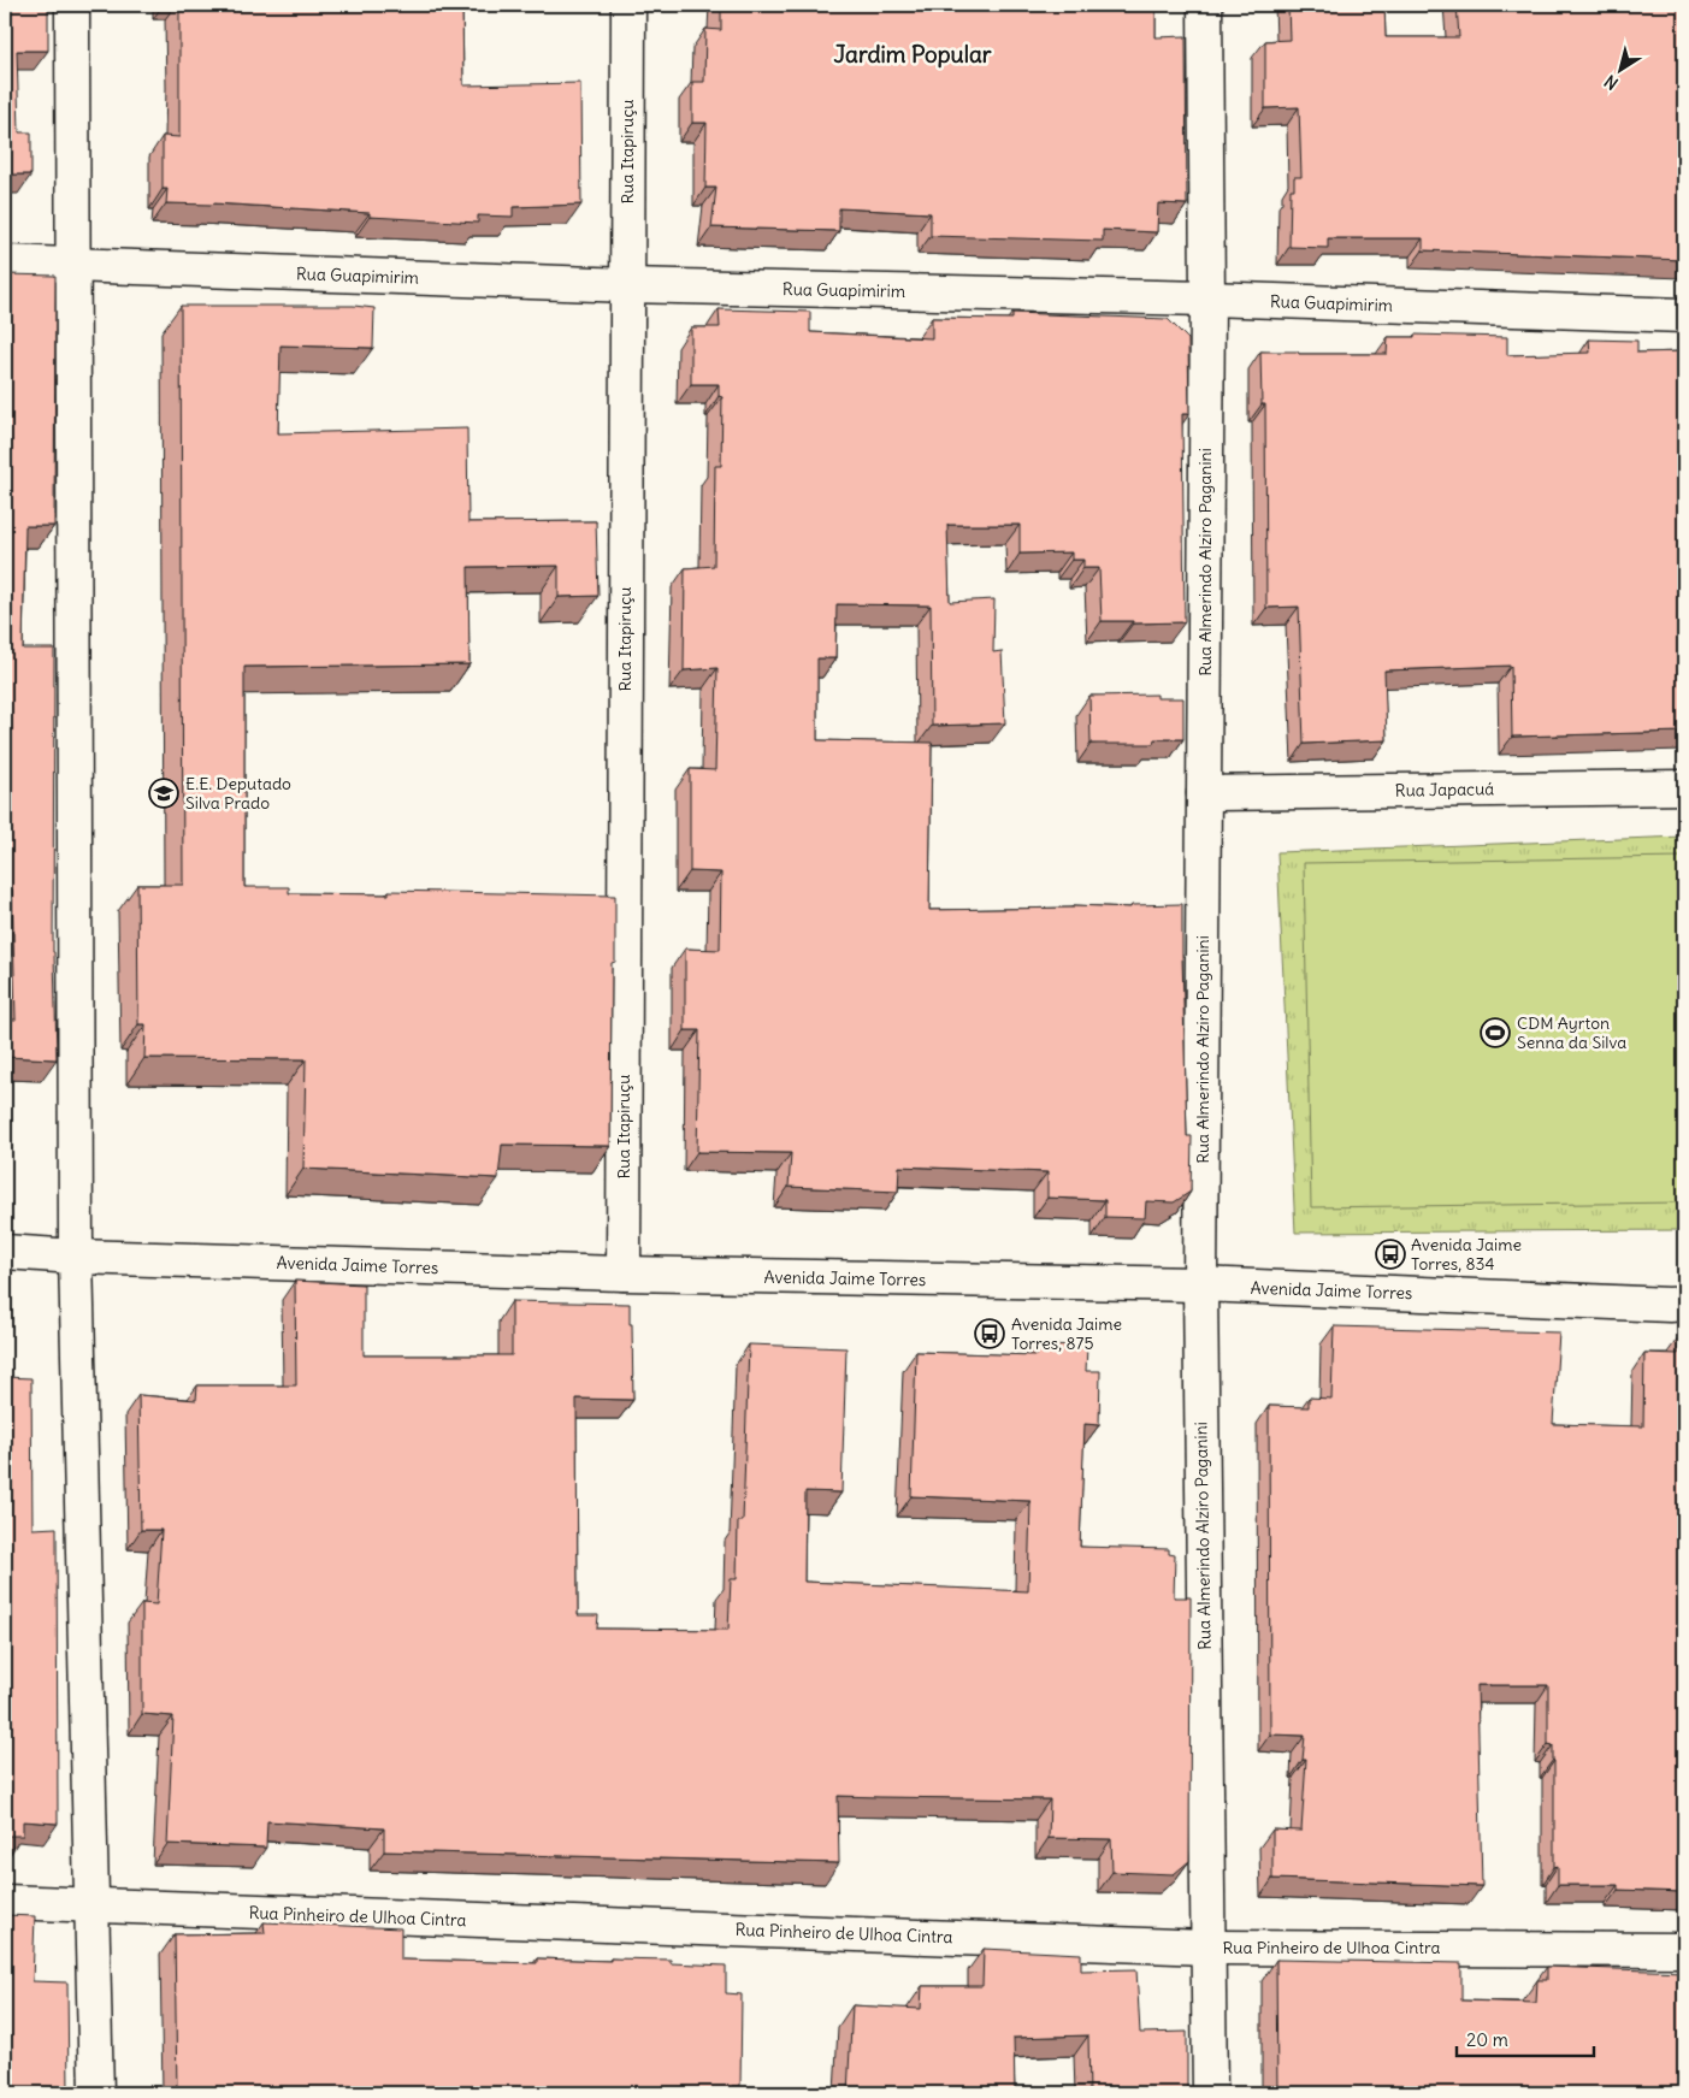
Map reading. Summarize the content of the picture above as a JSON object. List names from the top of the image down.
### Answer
{
  "streets": {
    "street": [
      "Rua Itapiruçu",
      "Rua Guapimirim",
      "Rua Almerindo Alziro Paganini",
      "Rua Japacuá",
      "Avenida Jaime Torres",
      "Rua Pinheiro de Ulhoa Cintra"
    ]
  },
  "crossings": [
    ["Rua Itapiruçu", "Rua Guapimirim"],
    ["Rua Itapiruçu", "Avenida Jaime Torres"],
    ["Rua Guapimirim", "Rua Almerindo Alziro Paganini"],
    ["Rua Almerindo Alziro Paganini", "Rua Japacuá"],
    ["Rua Almerindo Alziro Paganini", "Avenida Jaime Torres"],
    ["Rua Almerindo Alziro Paganini", "Rua Pinheiro de Ulhoa Cintra"]
  ],
  "districts": ["Jardim Popular"],
  "places": {
    "school or university": ["E.E. Deputado Silva Prado"],
    "sports": ["CDM Ayrton Senna da Silva"],
    "bus stop": ["Avenida Jaime Torres, 834", "Avenida Jaime Torres, 875"]
  },
  "scale_bar": "20 m",
  "north": "bottom left"
}
